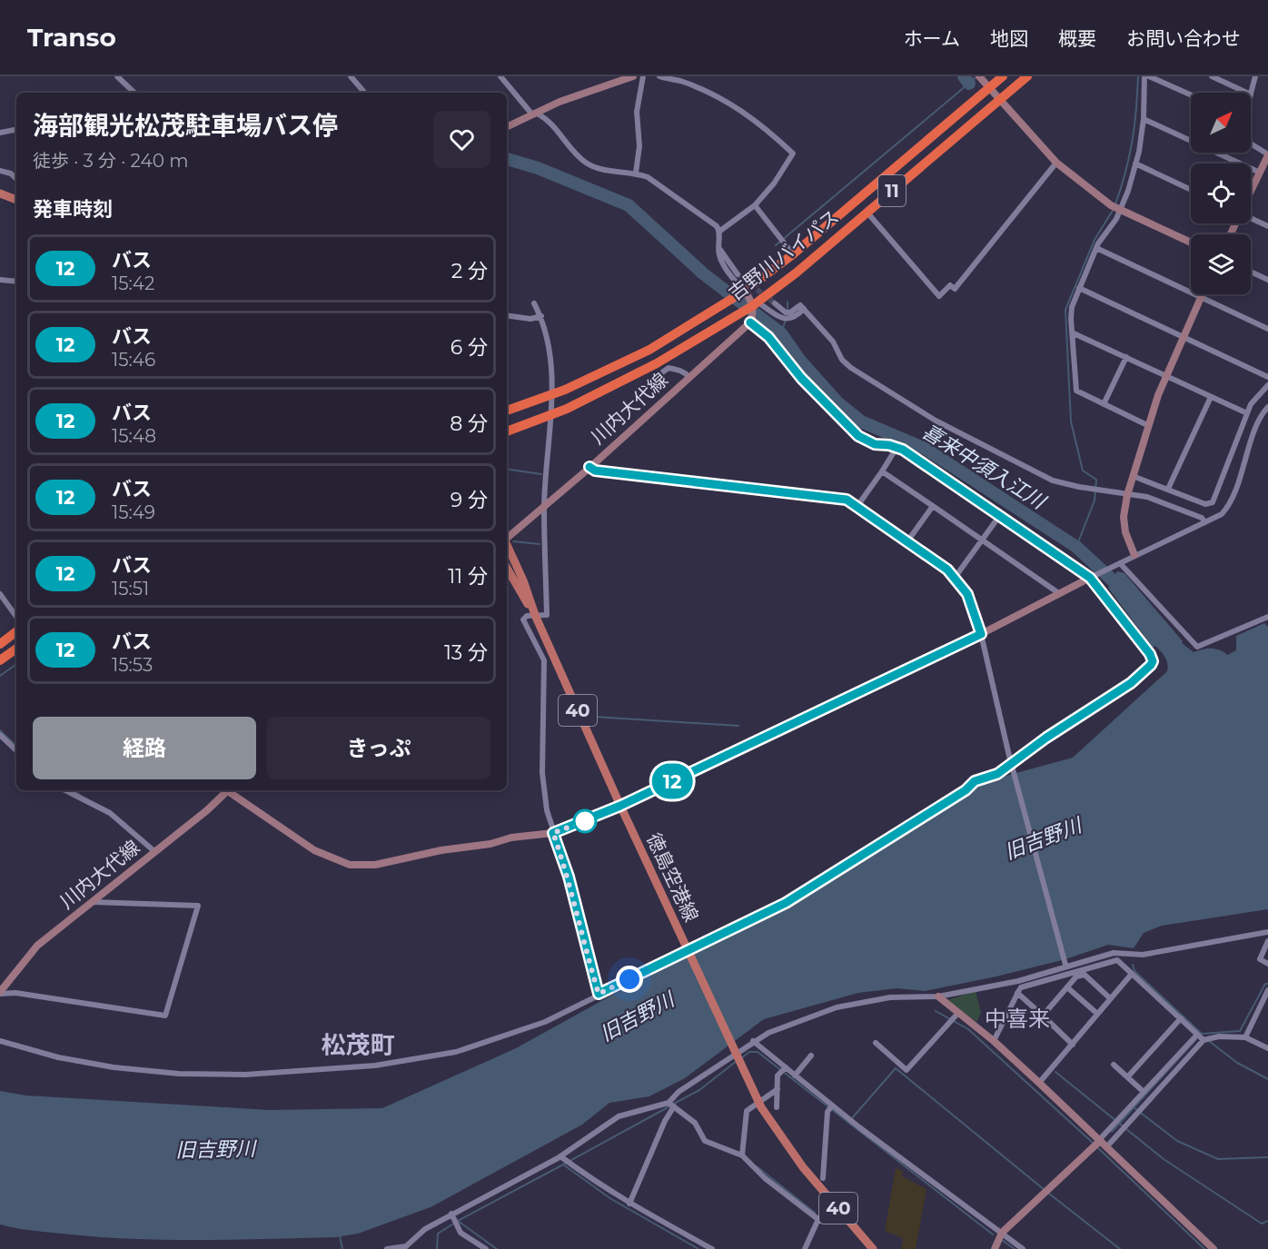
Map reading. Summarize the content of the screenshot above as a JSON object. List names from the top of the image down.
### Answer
{
  "streets": {
    "highway": ["11", "吉野川バイパス"],
    "main road": ["40", "徳島空港線"],
    "street": ["川内大代線"]
  },
  "districts": ["中喜来", "松茂町"],
  "water": ["喜来中須入江川", "旧吉野川"],
  "lines": ["bus line 12"],
  "north": "top right",
  "page": {
    "header": "Transo",
    "nav": [
      "ホーム",
      "地図",
      "概要",
      "お問い合わせ"
    ],
    "on_map": "12",
    "heading": [
      ["海部観光松茂駐車場バス停", "徒歩 · 3 分 · 240 m"],
      "発車時刻"
    ],
    "list": [
      {
        "mark": "12",
        "name": "バス",
        "note": "15:42",
        "value": "2 分"
      },
      {
        "mark": "12",
        "name": "バス",
        "note": "15:46",
        "value": "6 分"
      },
      {
        "mark": "12",
        "name": "バス",
        "note": "15:48",
        "value": "8 分"
      },
      {
        "mark": "12",
        "name": "バス",
        "note": "15:49",
        "value": "9 分"
      },
      {
        "mark": "12",
        "name": "バス",
        "note": "15:51",
        "value": "11 分"
      },
      {
        "mark": "12",
        "name": "バス",
        "note": "15:53",
        "value": "13 分"
      }
    ],
    "buttons": ["経路", "きっぷ"]
  }
}
